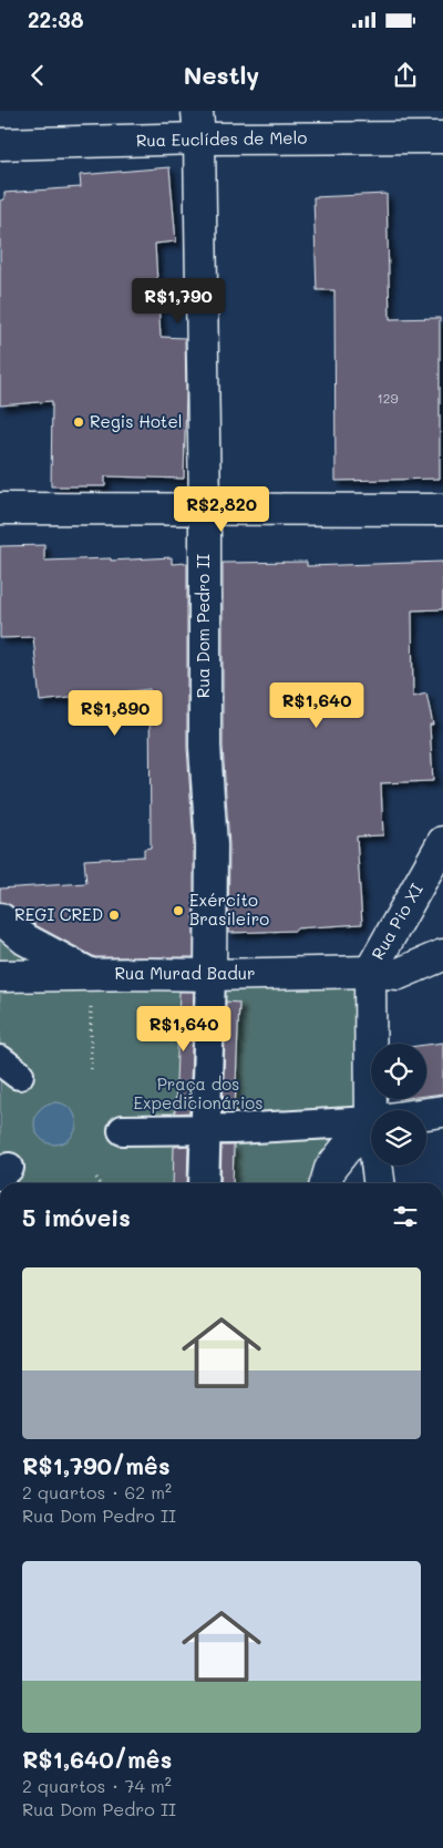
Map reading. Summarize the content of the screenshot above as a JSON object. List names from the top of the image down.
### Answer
{
  "streets": {
    "street": [
      "Rua Euclídes de Melo",
      "Rua Dom Pedro II",
      "Rua Pio XI",
      "Rua Murad Badur"
    ]
  },
  "crossings": [
    ["Rua Euclídes de Melo", "Rua Dom Pedro II"],
    ["Rua Dom Pedro II", "Rua Murad Badur"],
    ["Rua Pio XI", "Rua Murad Badur"]
  ],
  "parks": ["Praça dos Expedicionários"],
  "places": ["Regis Hotel", "Exército Brasileiro", "REGI CRED"],
  "house_numbers": ["129"],
  "page": {
    "status": "22:38",
    "header": "Nestly",
    "price": [
      "R$1,790",
      "R$2,820",
      "R$1,640",
      "R$1,890",
      "R$1,640"
    ],
    "heading": "5 imóveis",
    "list": [
      {
        "name": "R$1,790/mês",
        "note": "2 quartos · 62 m² · Rua Dom Pedro II"
      },
      {
        "name": "R$1,640/mês",
        "note": "2 quartos · 74 m² · Rua Dom Pedro II"
      }
    ]
  }
}
